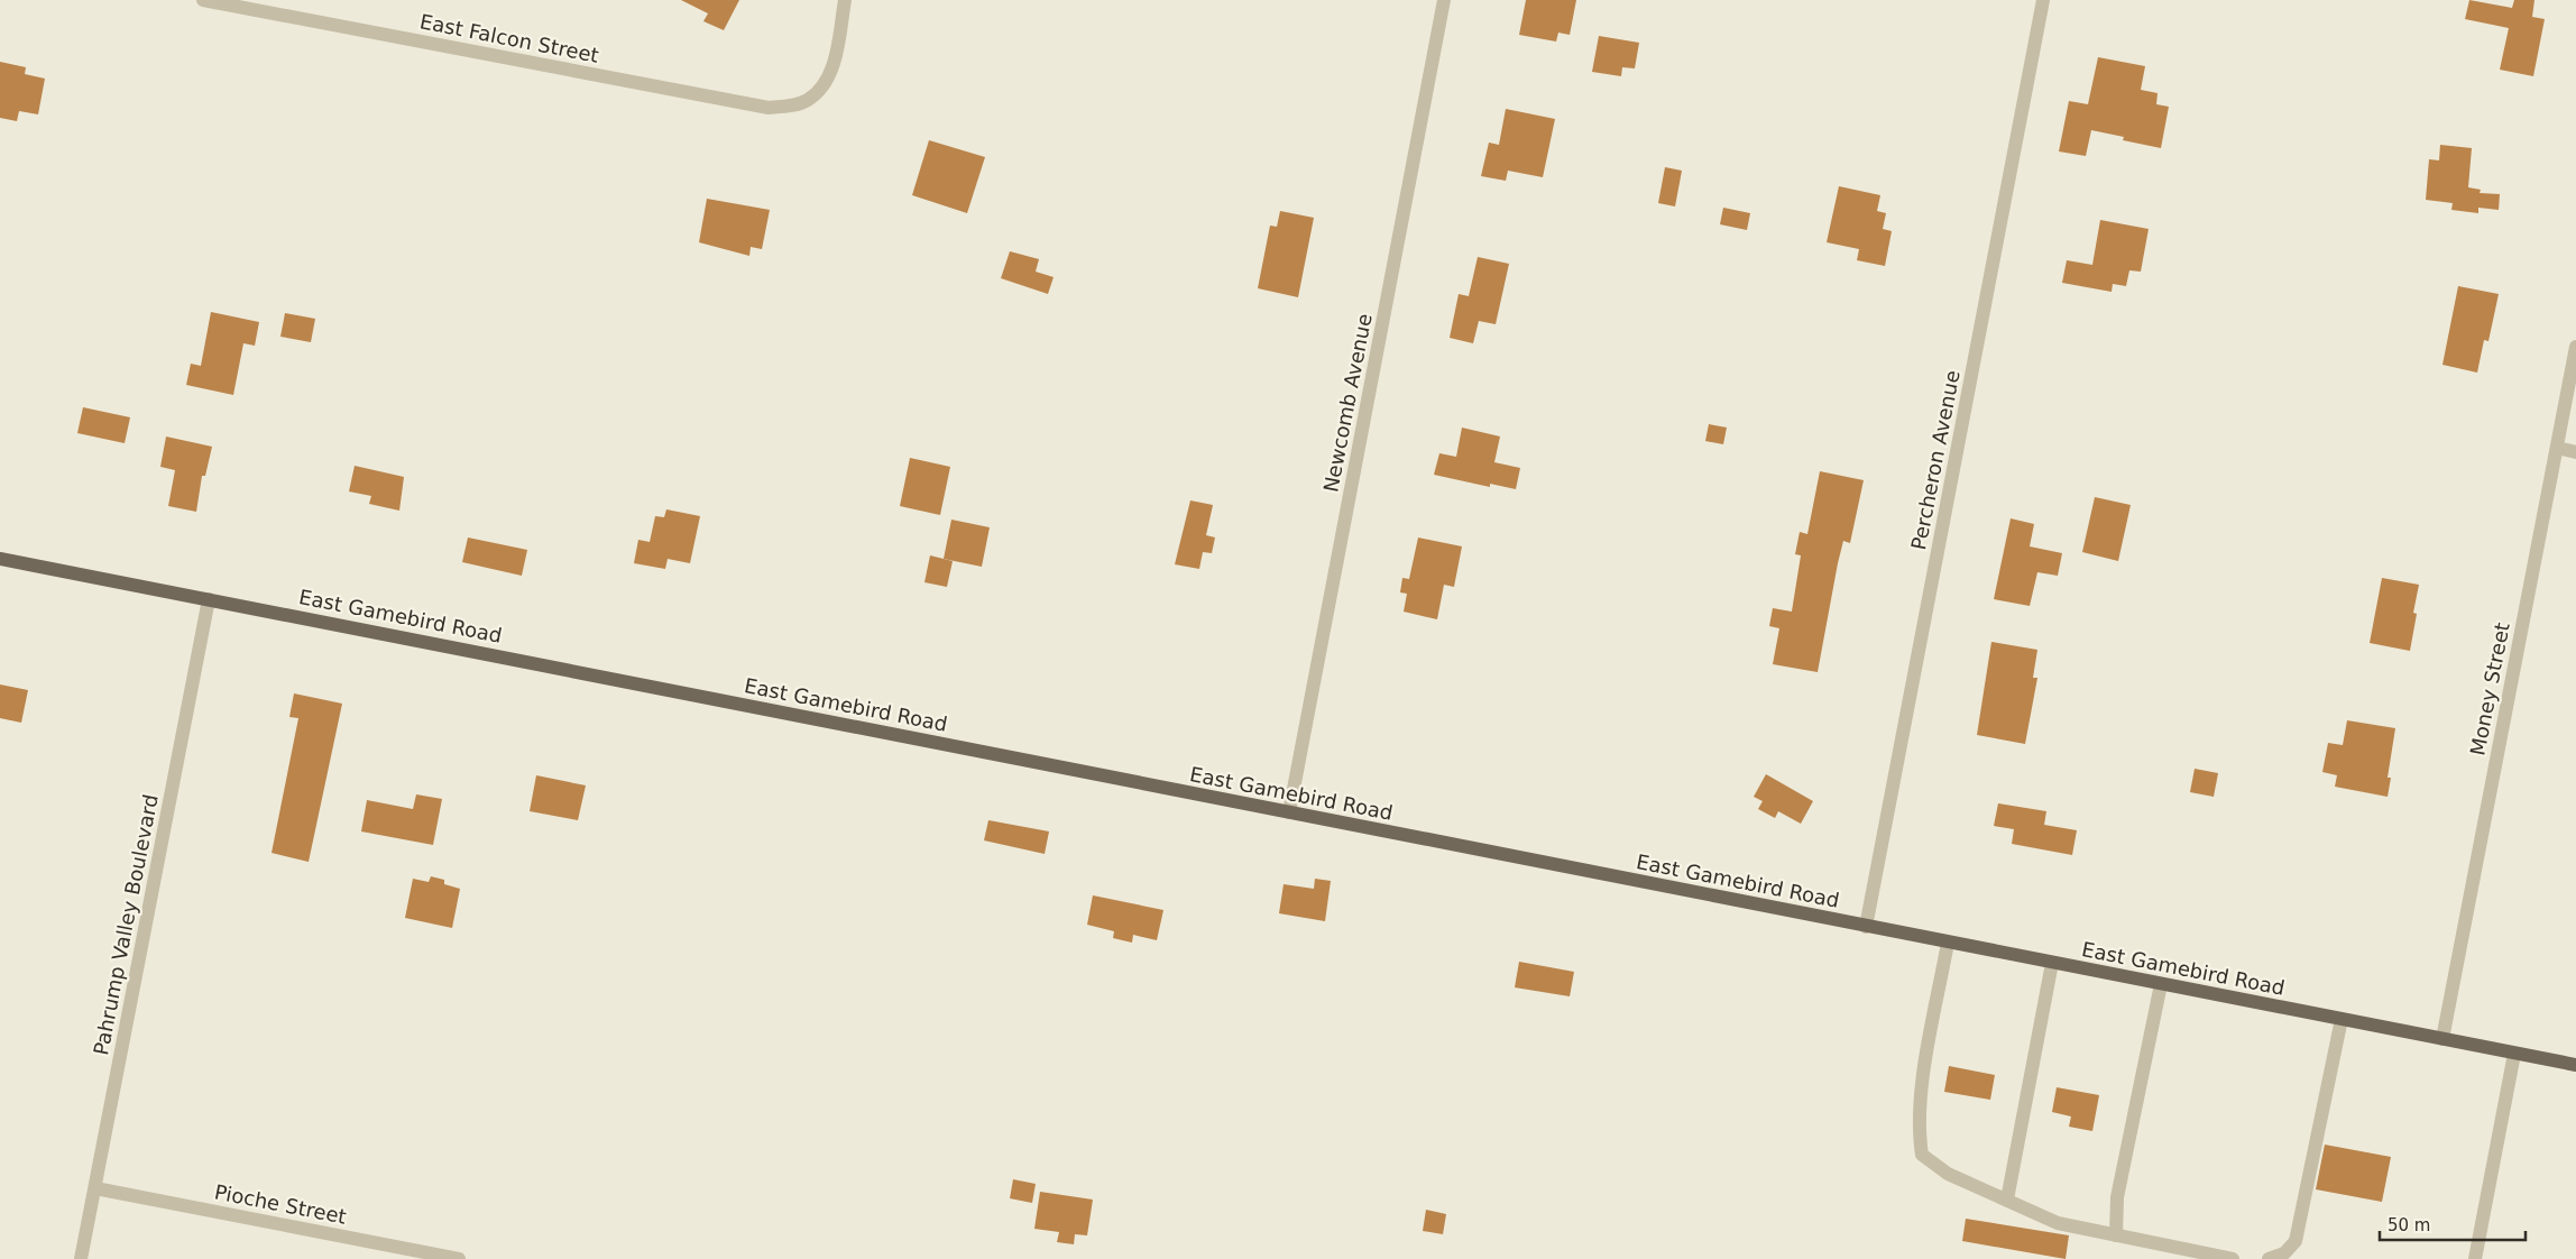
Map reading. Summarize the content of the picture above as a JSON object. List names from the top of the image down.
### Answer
{
  "streets": {
    "main road": ["East Gamebird Road"],
    "street": [
      "East Falcon Street",
      "Newcomb Avenue",
      "Percheron Avenue",
      "Money Street",
      "Pahrump Valley Boulevard",
      "Pioche Street"
    ]
  },
  "crossings": [
    ["Newcomb Avenue", "East Gamebird Road"],
    ["Percheron Avenue", "East Gamebird Road"],
    ["East Gamebird Road", "Money Street"],
    ["East Gamebird Road", "Pahrump Valley Boulevard"],
    ["Pahrump Valley Boulevard", "Pioche Street"]
  ],
  "scale_bar": "50 m"
}
